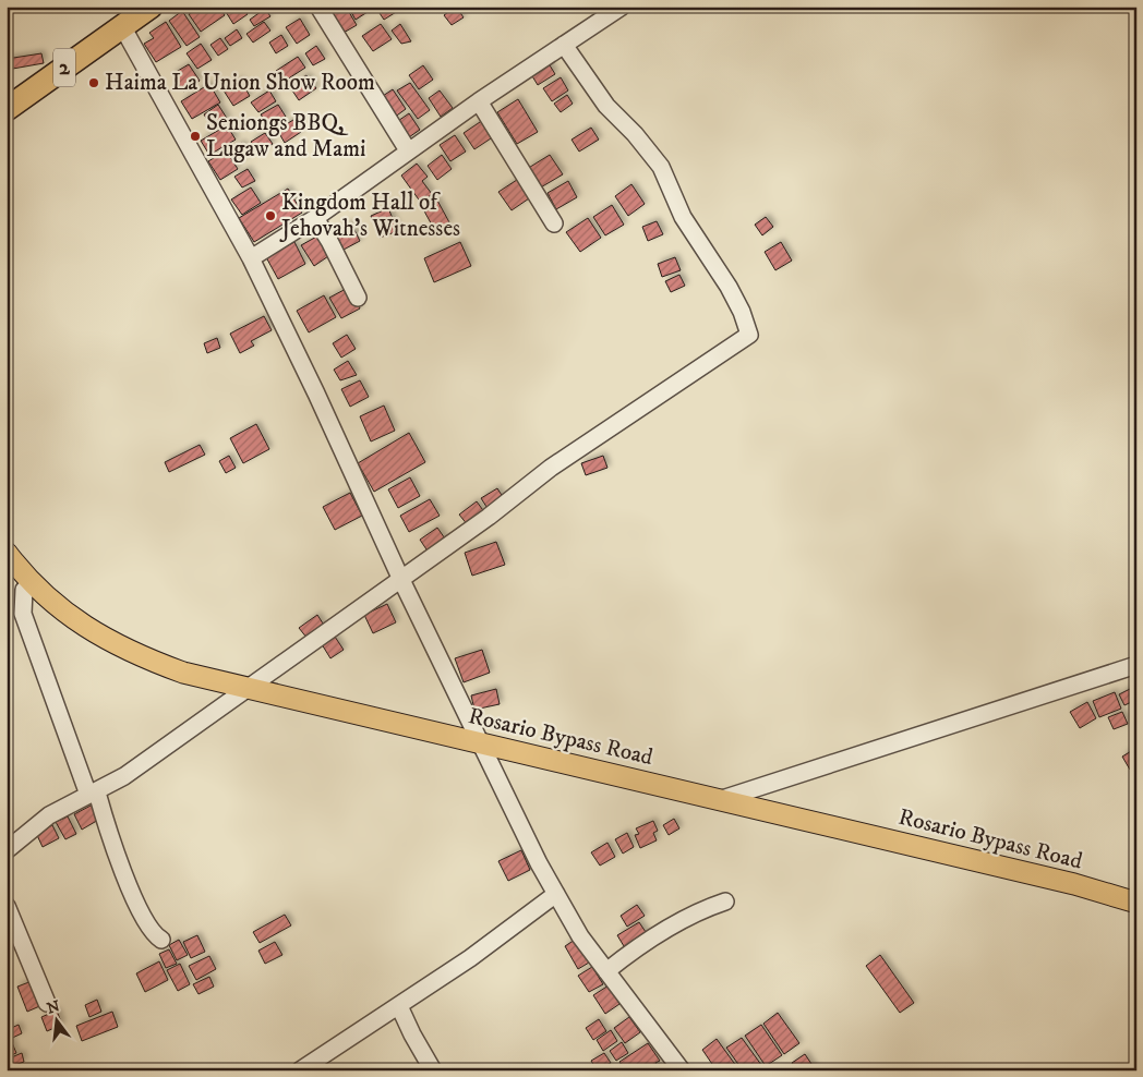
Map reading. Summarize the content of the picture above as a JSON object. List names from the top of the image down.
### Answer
{
  "streets": {
    "highway": ["2"],
    "main road": ["Rosario Bypass Road"]
  },
  "places": ["Haima La Union Show Room", "Seniongs BBQ, Lugaw and Mami", "Kingdom Hall of Jehovah's Witnesses"],
  "north": "top"
}
